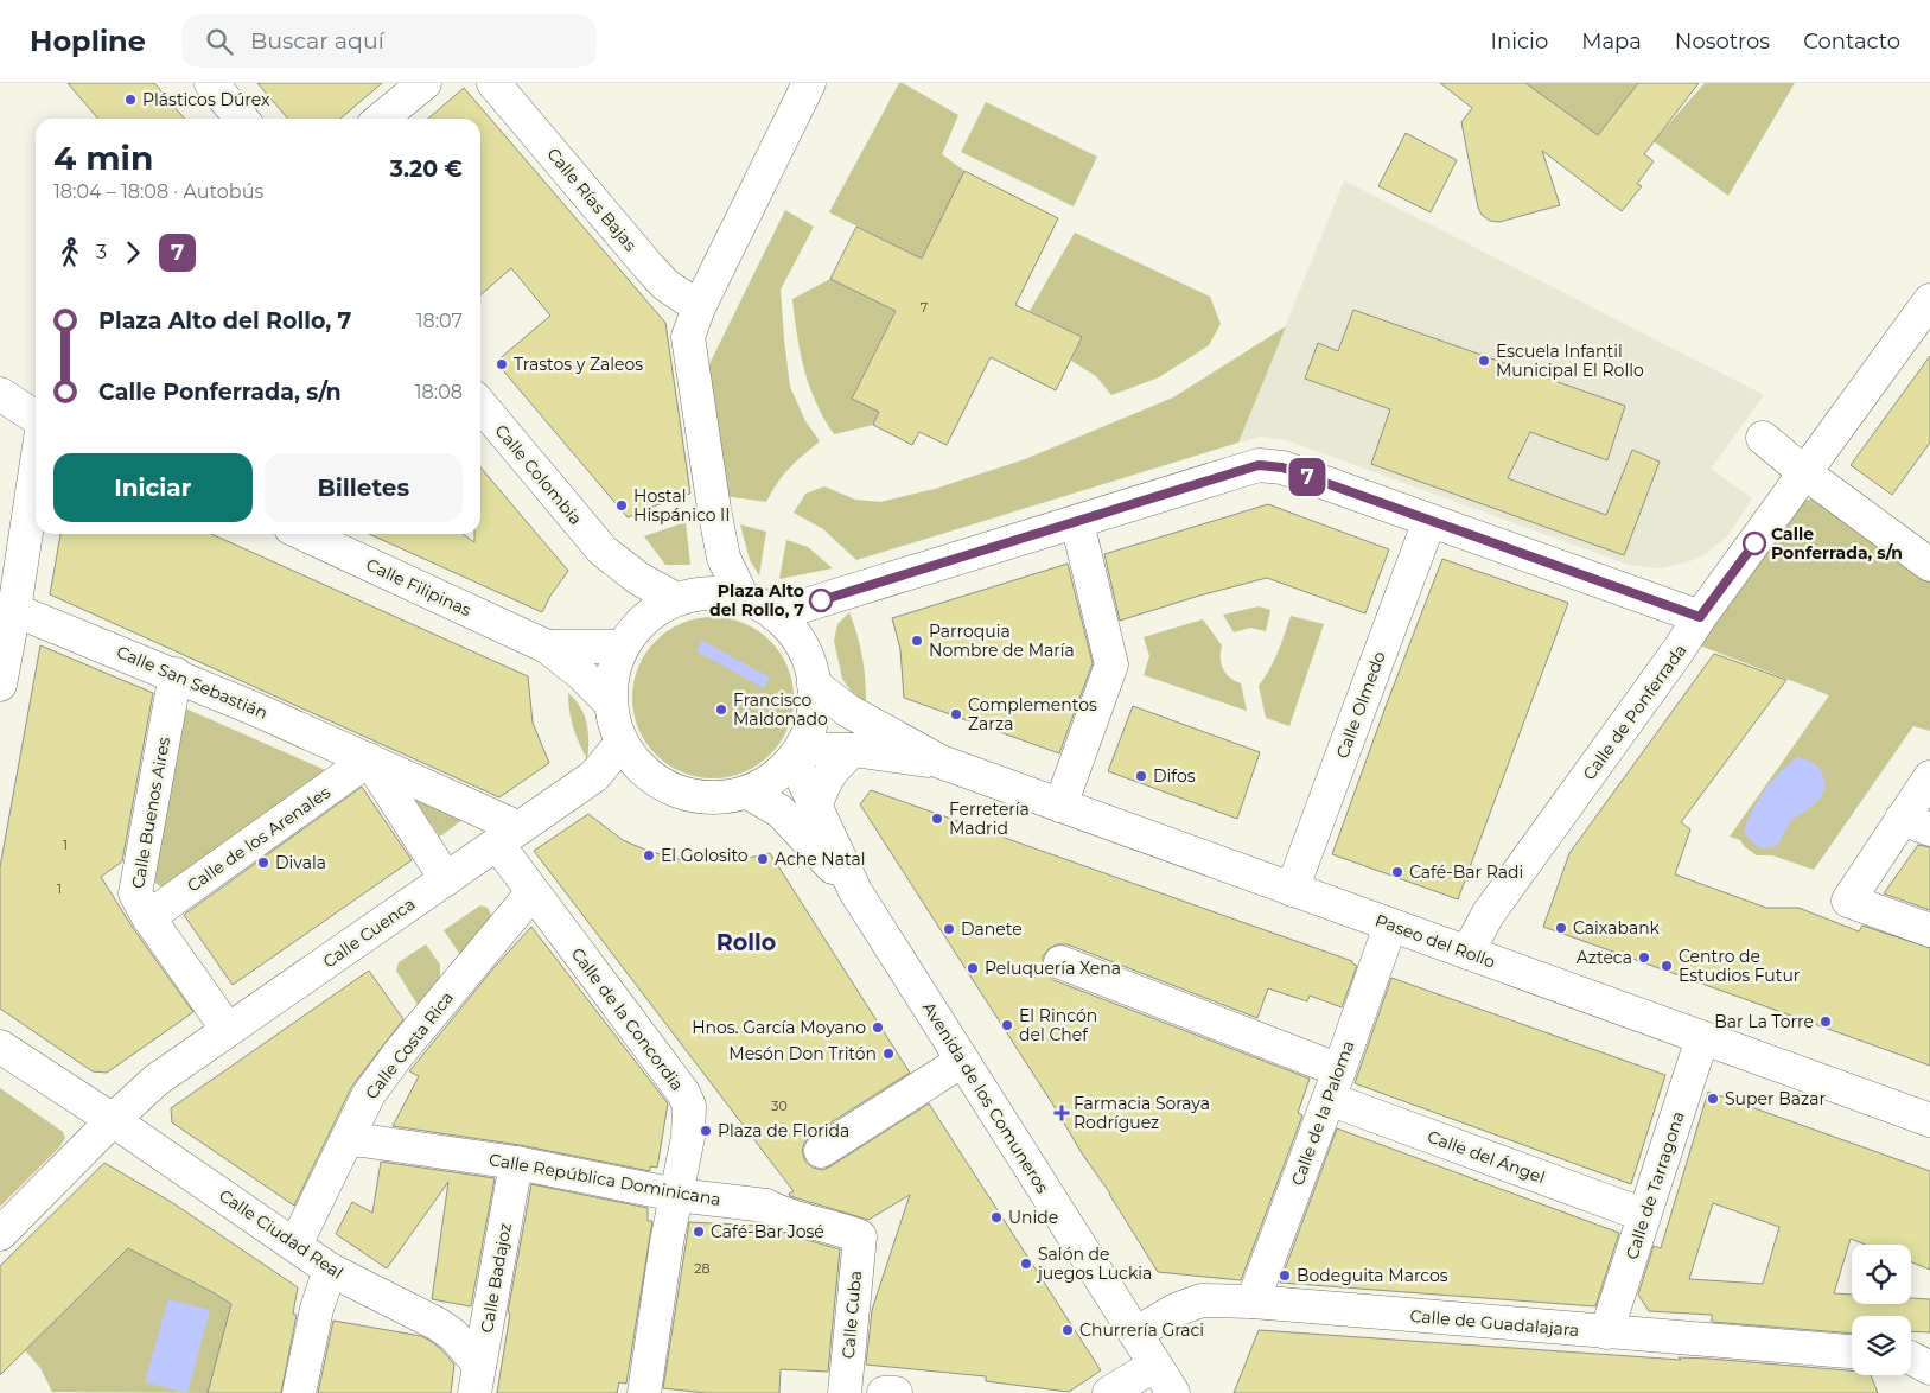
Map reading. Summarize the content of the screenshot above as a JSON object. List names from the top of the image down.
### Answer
{
  "streets": {
    "street": [
      "Calle Rías Bajas",
      "Calle Colombia",
      "Calle Filipinas",
      "Calle San Sebastián",
      "Calle Olmedo",
      "Calle de Ponferrada",
      "Calle Buenos Aires",
      "Calle de los Arenales",
      "Calle Cuenca",
      "Paseo del Rollo",
      "Calle de la Concordia",
      "Calle Costa Rica",
      "Avenida de los Comuneros",
      "Calle de la Paloma",
      "Calle del Ángel",
      "Calle República Dominicana",
      "Calle de Tarragona",
      "Calle Ciudad Real",
      "Calle Badajoz",
      "Calle Cuba",
      "Calle de Guadalajara"
    ]
  },
  "crossings": [
    ["Calle Colombia", "Calle Filipinas"],
    ["Calle Colombia", "Calle Cuenca"],
    ["Calle Colombia", "Paseo del Rollo"],
    ["Calle Colombia", "Avenida de los Comuneros"],
    ["Calle Filipinas", "Calle Cuenca"],
    ["Calle Filipinas", "Paseo del Rollo"],
    ["Calle Filipinas", "Avenida de los Comuneros"],
    ["Calle San Sebastián", "Calle Buenos Aires"],
    ["Calle San Sebastián", "Calle de los Arenales"],
    ["Calle San Sebastián", "Calle Cuenca"],
    ["Calle San Sebastián", "Calle de la Concordia"],
    ["Calle Olmedo", "Paseo del Rollo"],
    ["Calle de Ponferrada", "Paseo del Rollo"],
    ["Calle Buenos Aires", "Calle de los Arenales"],
    ["Calle Buenos Aires", "Calle Cuenca"],
    ["Calle Cuenca", "Paseo del Rollo"],
    ["Calle Cuenca", "Calle de la Concordia"],
    ["Calle Cuenca", "Avenida de los Comuneros"],
    ["Calle Cuenca", "Calle Ciudad Real"],
    ["Paseo del Rollo", "Avenida de los Comuneros"],
    ["Paseo del Rollo", "Calle de la Paloma"],
    ["Paseo del Rollo", "Calle de Tarragona"],
    ["Calle de la Concordia", "Calle Costa Rica"],
    ["Calle de la Concordia", "Calle República Dominicana"],
    ["Calle Costa Rica", "Calle República Dominicana"],
    ["Calle Costa Rica", "Calle Ciudad Real"],
    ["Avenida de los Comuneros", "Calle de Guadalajara"],
    ["Calle de la Paloma", "Calle del Ángel"],
    ["Calle de la Paloma", "Calle de Guadalajara"],
    ["Calle del Ángel", "Calle de Tarragona"],
    ["Calle República Dominicana", "Calle Badajoz"],
    ["Calle República Dominicana", "Calle Cuba"],
    ["Calle de Tarragona", "Calle de Guadalajara"],
    ["Calle Ciudad Real", "Calle Badajoz"]
  ],
  "districts": ["Rollo"],
  "places": {
    "other": [
      "Plásticos Dúrex",
      "Escuela Infantil Municipal El Rollo",
      "Trastos y Zaleos",
      "Hostal Hispánico II",
      "Calle Ponferrada, s/n",
      "Plaza Alto del Rollo, 7",
      "Parroquia Nombre de María",
      "Francisco Maldonado",
      "Complementos Zarza",
      "Difos",
      "Ferretería Madrid",
      "El Golosito",
      "Ache Natal",
      "Divala",
      "Café-Bar Radi",
      "Caixabank",
      "Danete",
      "Azteca",
      "Centro de Estudios Futur",
      "Peluquería Xena",
      "Bar La Torre",
      "El Rincón del Chef",
      "Hnos. García Moyano",
      "Mesón Don Tritón",
      "Super Bazar",
      "Plaza de Florida",
      "Unide",
      "Café-Bar José",
      "Salón de juegos Luckia",
      "Bodeguita Marcos",
      "Churrería Graci"
    ],
    "health": ["Farmacia Soraya Rodríguez"]
  },
  "lines": ["bus line 7"],
  "house_numbers": [
    "7",
    "1",
    "1",
    "30",
    "28"
  ],
  "page": {
    "header": "Hopline",
    "search": "Buscar aquí",
    "nav": [
      "Inicio",
      "Mapa",
      "Nosotros",
      "Contacto"
    ],
    "on_map": "7",
    "heading": ["4 min", "18:04 – 18:08 · Autobús", "3.20 €"],
    "legs": ["3", "7"],
    "list": [
      {
        "name": "Plaza Alto del Rollo, 7",
        "value": "18:07"
      },
      {
        "name": "Calle Ponferrada, s/n",
        "value": "18:08"
      }
    ],
    "buttons": ["Iniciar", "Billetes"]
  }
}
